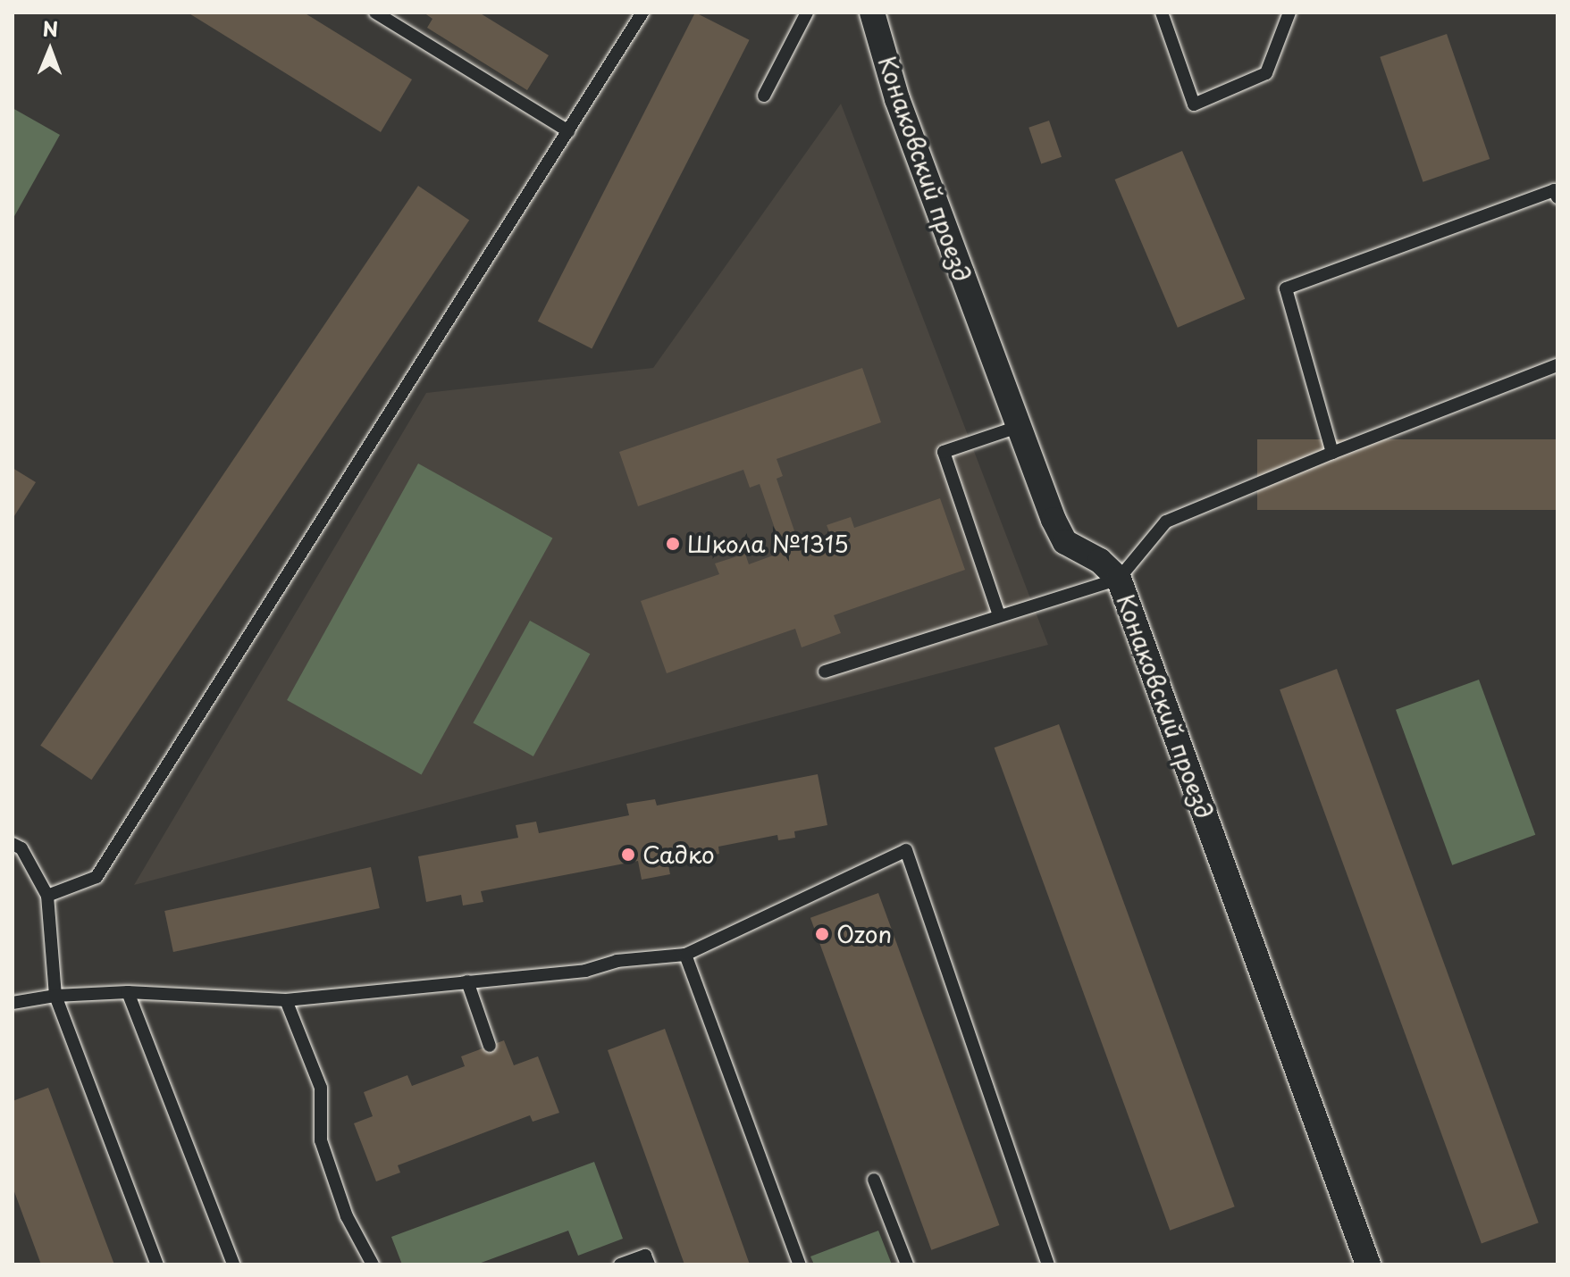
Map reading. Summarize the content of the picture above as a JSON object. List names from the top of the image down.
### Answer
{
  "streets": {
    "street": ["Конаковский проезд"]
  },
  "places": ["Школа №1315", "Садко", "Ozon"],
  "north": "top"
}
